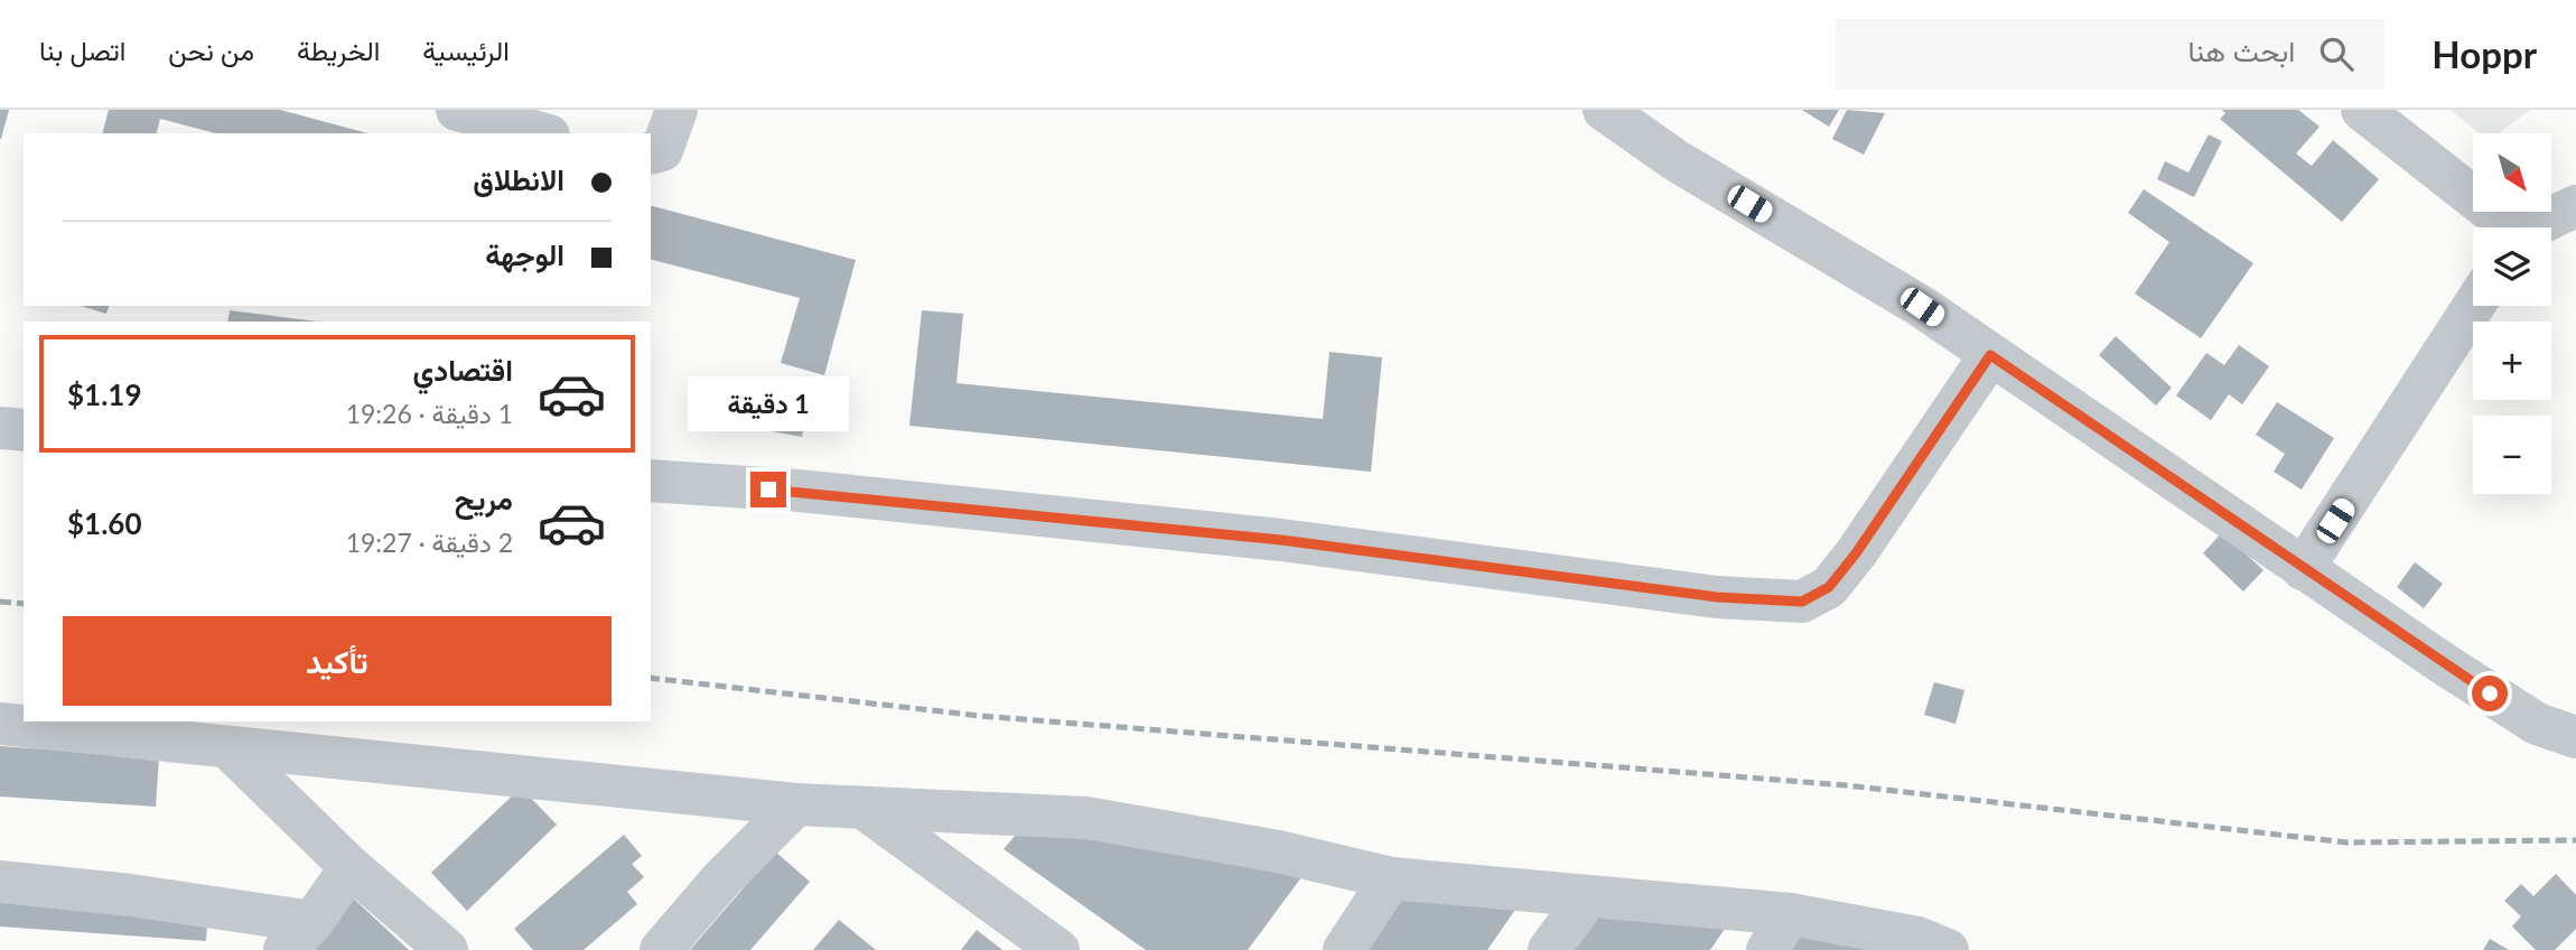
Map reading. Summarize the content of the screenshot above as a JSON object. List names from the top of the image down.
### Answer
{
  "north": "bottom right",
  "page": {
    "header": "Hoppr",
    "search": "ابحث هنا",
    "nav": [
      "الرئيسية",
      "الخريطة",
      "من نحن",
      "اتصل بنا"
    ],
    "map_buttons": ["+", "−"],
    "banner": ["الانطلاق", "الوجهة"],
    "list": [
      {
        "name": "اقتصادي",
        "note": "1 دقيقة · 19:26",
        "value": "$1.19"
      },
      {
        "name": "مريح",
        "note": "2 دقيقة · 19:27",
        "value": "$1.60"
      }
    ],
    "bubble": "1 دقيقة",
    "buttons": "تأكيد"
  }
}
